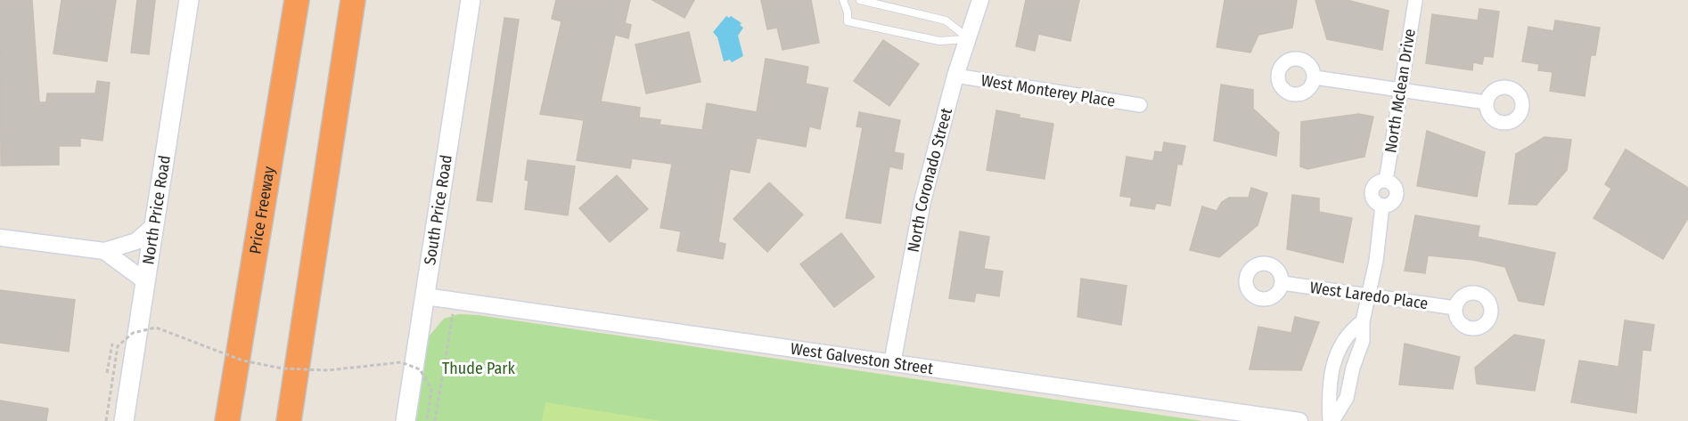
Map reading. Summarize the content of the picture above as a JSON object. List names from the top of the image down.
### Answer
{
  "streets": {
    "highway": ["Price Freeway"],
    "main road": ["North Price Road", "South Price Road"],
    "street": [
      "West Monterey Place",
      "North Mclean Drive",
      "North Coronado Street",
      "West Laredo Place",
      "West Galveston Street"
    ]
  },
  "crossings": [
    ["West Monterey Place", "North Coronado Street"],
    ["North Mclean Drive", "West Laredo Place"],
    ["North Coronado Street", "West Galveston Street"],
    ["South Price Road", "West Galveston Street"]
  ],
  "parks": ["Thude Park"]
}
